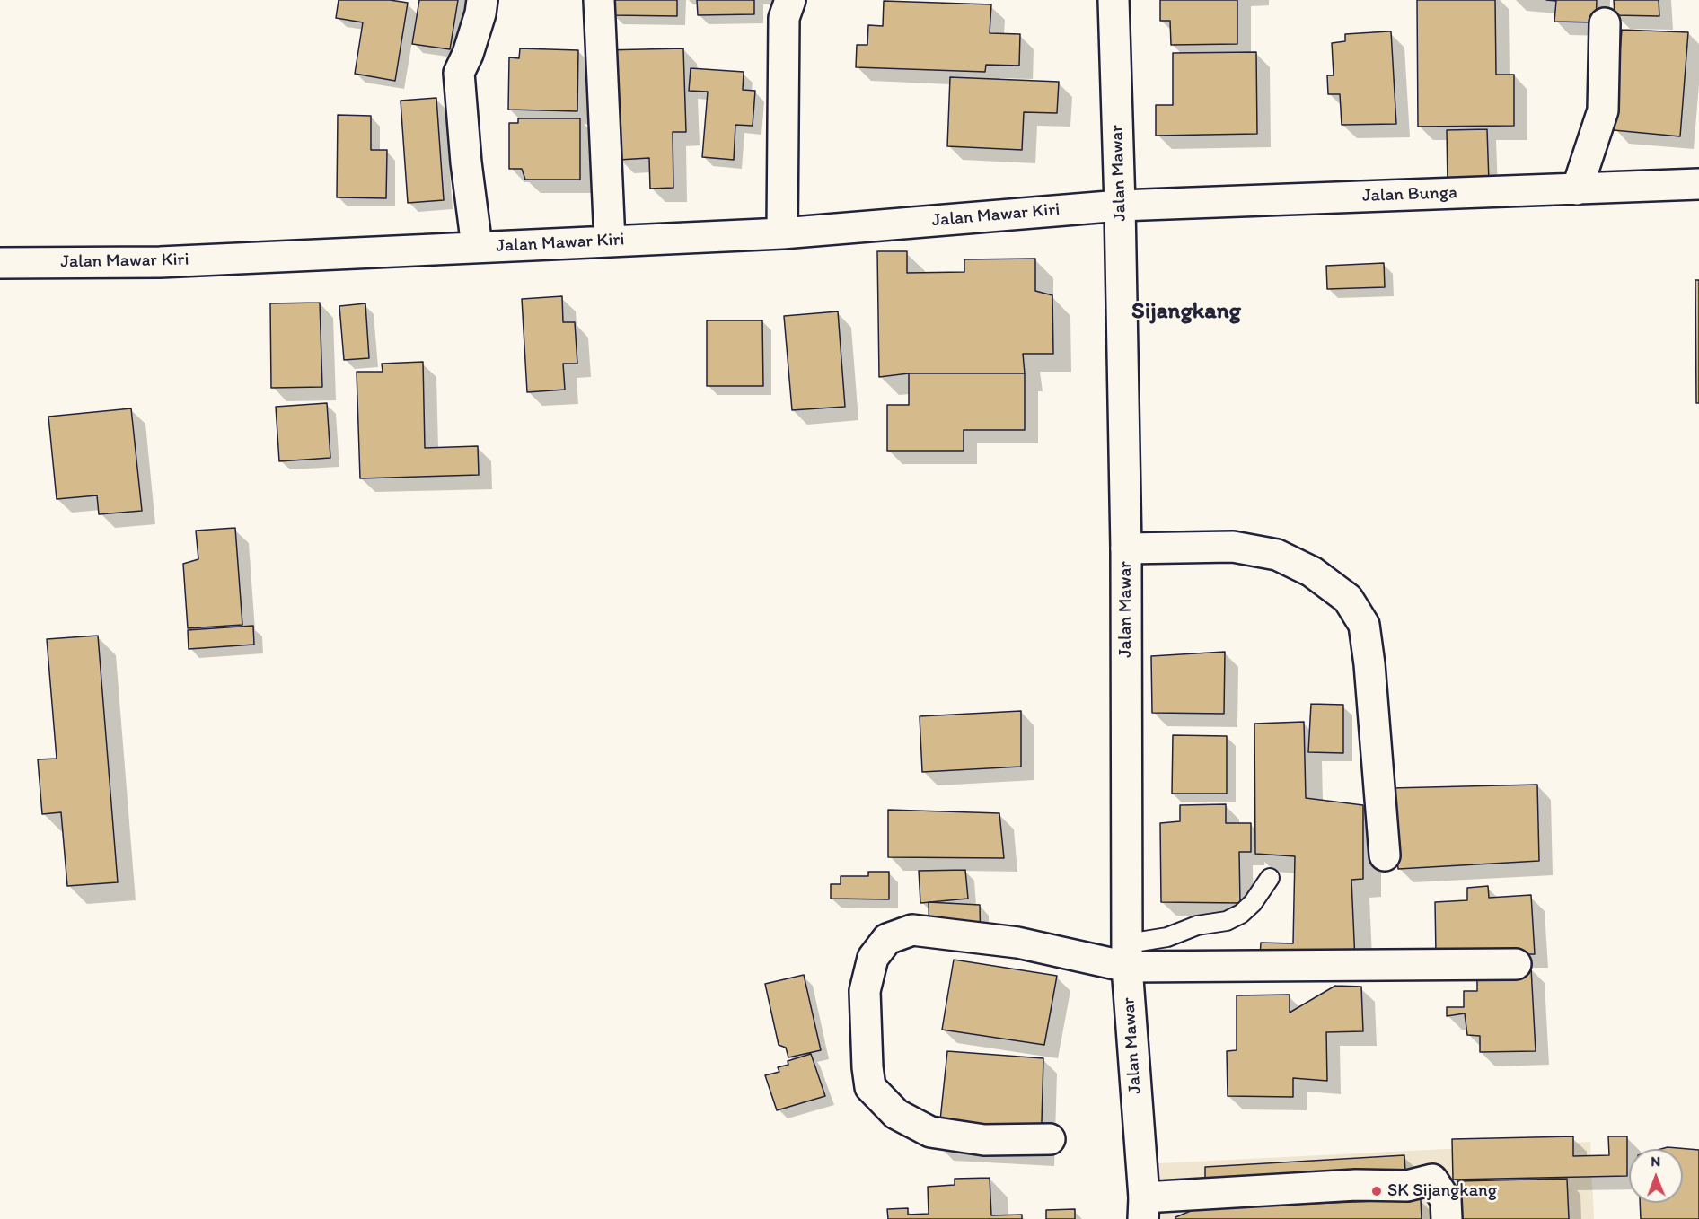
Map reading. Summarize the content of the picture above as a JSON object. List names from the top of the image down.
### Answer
{
  "streets": {
    "street": ["Jalan Mawar", "Jalan Bunga", "Jalan Mawar Kiri"]
  },
  "crossings": [
    ["Jalan Mawar", "Jalan Bunga"],
    ["Jalan Mawar", "Jalan Mawar Kiri"],
    ["Jalan Bunga", "Jalan Mawar Kiri"]
  ],
  "districts": ["Sijangkang"],
  "places": ["SK Sijangkang"],
  "north": "top"
}
